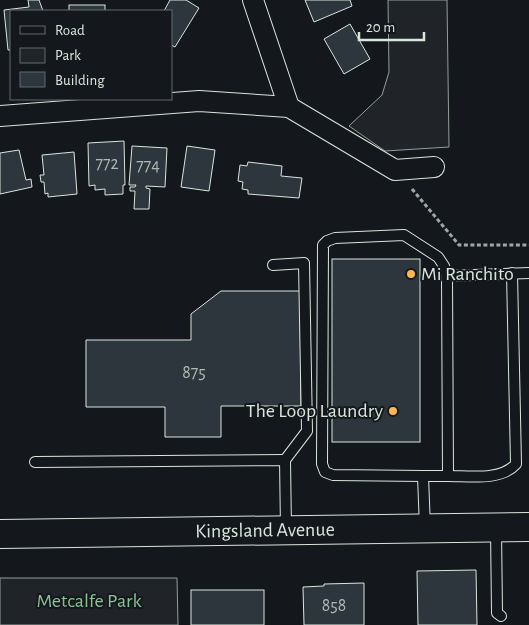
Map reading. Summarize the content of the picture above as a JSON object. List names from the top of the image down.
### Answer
{
  "streets": {
    "street": ["Kingsland Avenue"]
  },
  "parks": ["Metcalfe Park"],
  "places": ["Mi Ranchito", "The Loop Laundry"],
  "house_numbers": [
    "772",
    "774",
    "875",
    "858"
  ],
  "legend": ["Road", "Park", "Building"],
  "scale_bar": "20 m"
}
